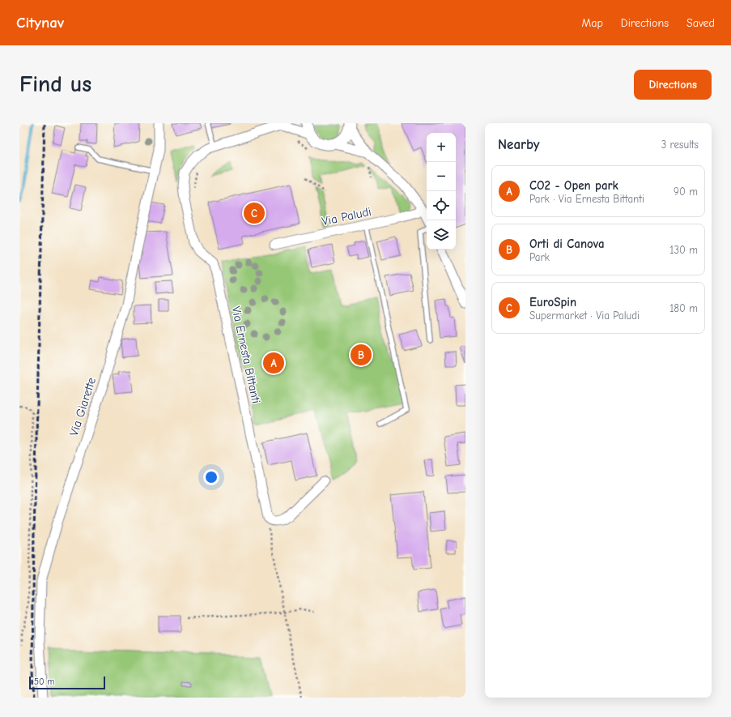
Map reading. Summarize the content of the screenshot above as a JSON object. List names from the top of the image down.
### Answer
{
  "streets": {
    "street": ["Via Paludi", "Via Ernesta Bittanti", "Via Giarette"]
  },
  "scale_bar": "50 m",
  "page": {
    "header": "Citynav",
    "nav": ["Map", "Directions", "Saved"],
    "buttons": "Directions",
    "title": "Find us",
    "heading": ["Nearby", "3 results"],
    "map_buttons": ["+", "−"],
    "list": [
      {
        "mark": "A",
        "name": "CO2 - Open park",
        "note": "Park · Via Ernesta Bittanti",
        "value": "90 m"
      },
      {
        "mark": "B",
        "name": "Orti di Canova",
        "note": "Park",
        "value": "130 m"
      },
      {
        "mark": "C",
        "name": "EuroSpin",
        "note": "Supermarket · Via Paludi",
        "value": "180 m"
      }
    ],
    "pins": ["C", "B", "A"],
    "scale": "50 m"
  }
}
